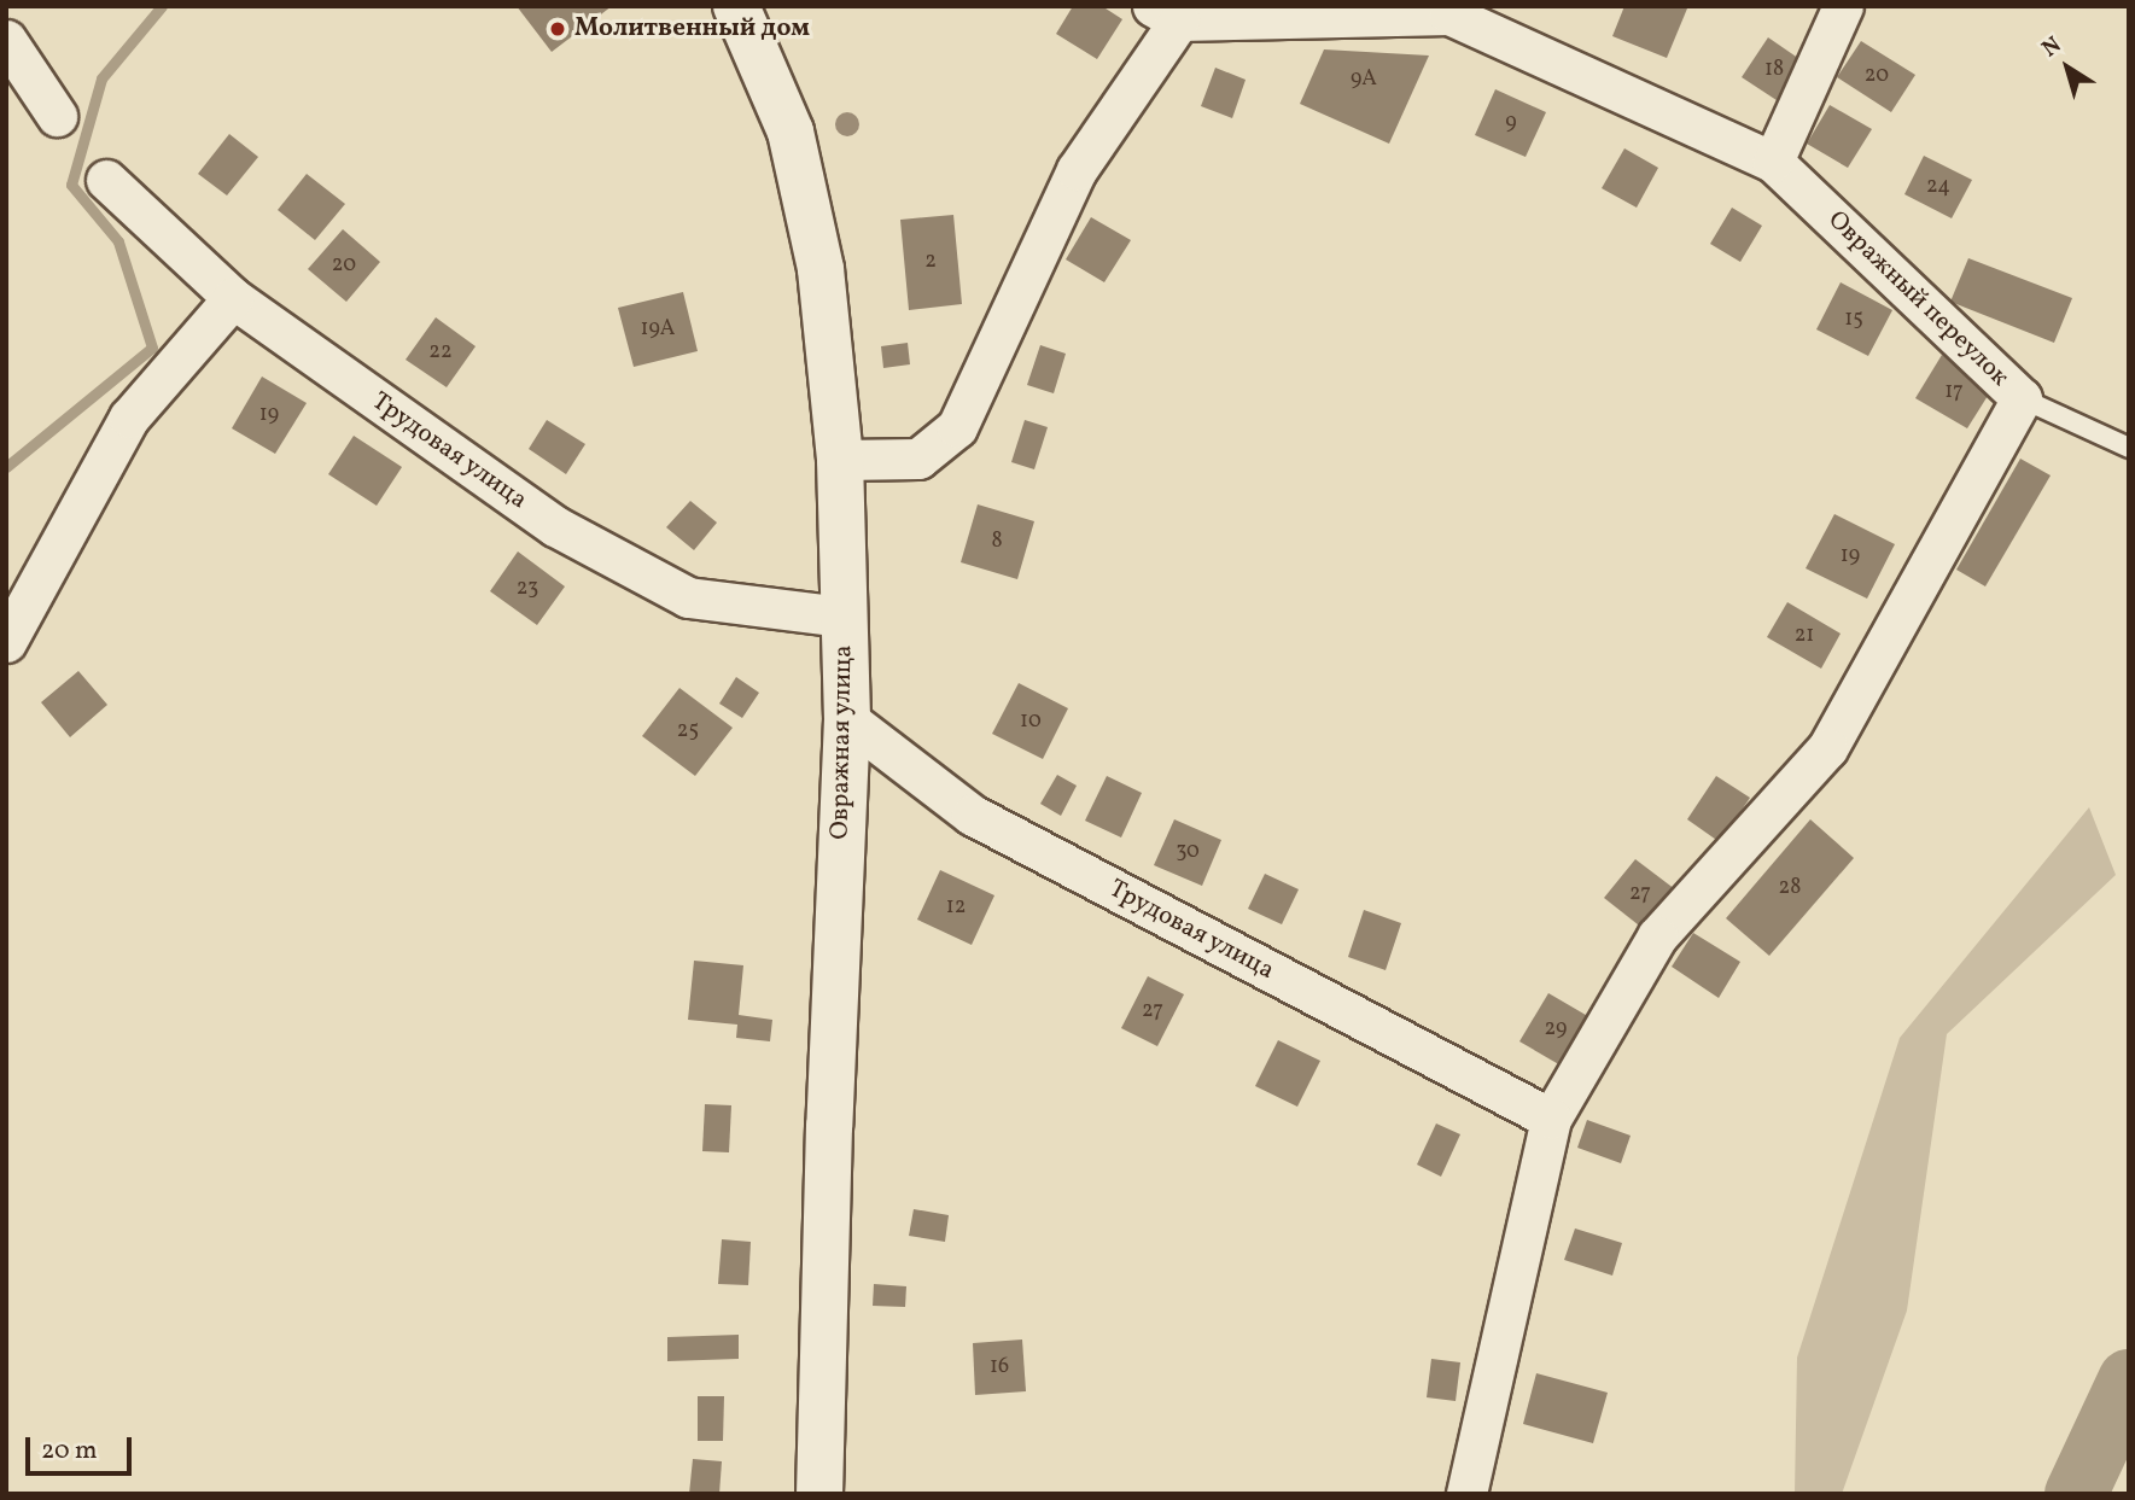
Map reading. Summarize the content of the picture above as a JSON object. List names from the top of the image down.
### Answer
{
  "streets": {
    "street": ["Овражный переулок", "Трудовая улица", "Овражная улица"]
  },
  "crossings": [
    ["Овражный переулок", "Трудовая улица"],
    ["Трудовая улица", "Овражная улица"]
  ],
  "places": ["Молитвенный дом"],
  "house_numbers": [
    "18",
    "20",
    "9А",
    "9",
    "24",
    "2",
    "20",
    "15",
    "19А",
    "22",
    "17",
    "19",
    "8",
    "19",
    "23",
    "21",
    "10",
    "25",
    "30",
    "28",
    "27",
    "12",
    "27",
    "29",
    "16"
  ],
  "scale_bar": "20 m",
  "north": "top left"
}
